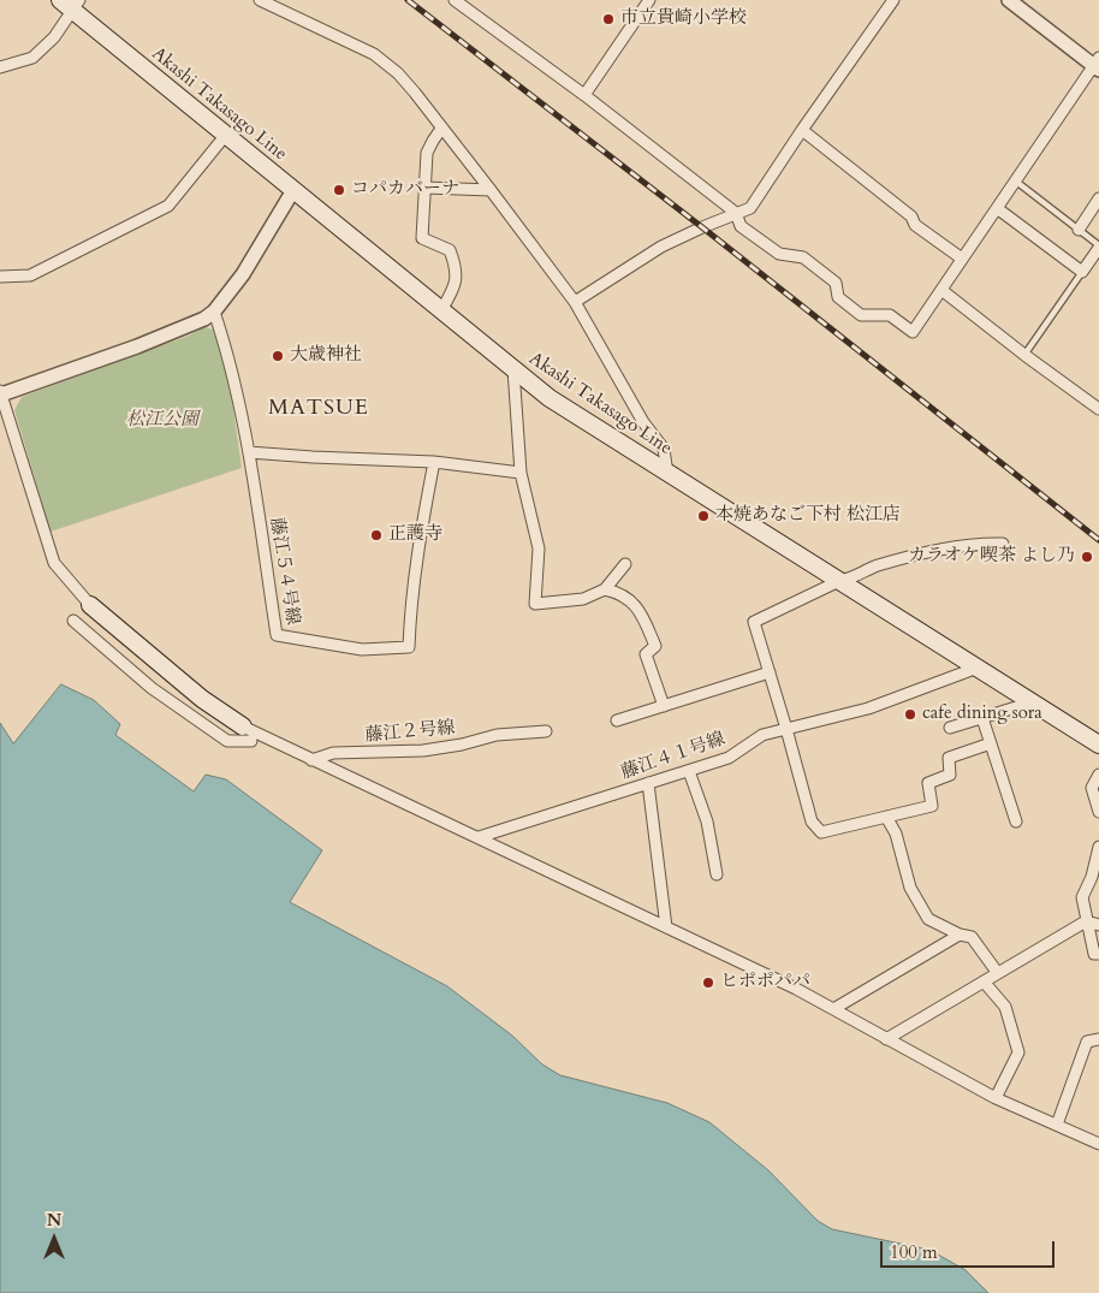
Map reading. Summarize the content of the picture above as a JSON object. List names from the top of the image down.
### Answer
{
  "streets": {
    "main road": ["Akashi Takasago Line"],
    "street": ["藤江５４号線", "藤江２号線", "藤江４１号線"]
  },
  "crossings": [
    ["Akashi Takasago Line", "藤江４１号線"]
  ],
  "districts": ["MATSUE"],
  "parks": ["松江公園"],
  "places": [
    "市立貴崎小学校",
    "コパカバーナ",
    "大歳神社",
    "本焼あなご下村 松江店",
    "正護寺",
    "カラオケ喫茶 よし乃",
    "cafe dining sora",
    "ヒポポパパ"
  ],
  "scale_bar": "100 m",
  "north": "top"
}
